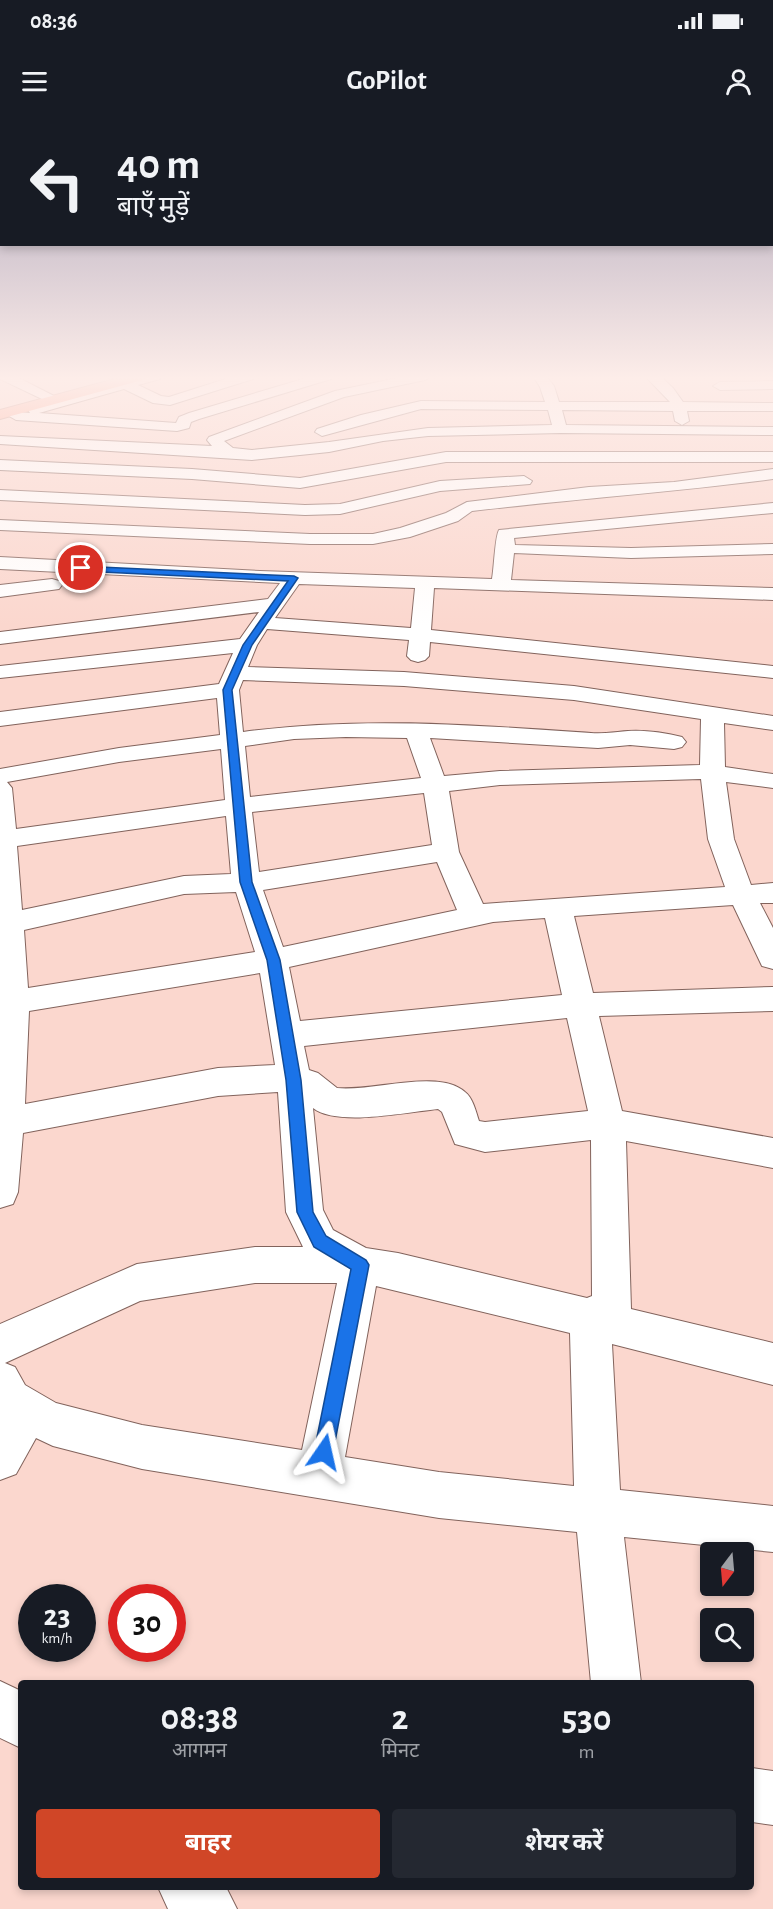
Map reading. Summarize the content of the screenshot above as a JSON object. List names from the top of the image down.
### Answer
{
  "north": "bottom",
  "page": {
    "status": "08:36",
    "header": "GoPilot",
    "turn": ["40 m", "बाएँ मुड़ें"],
    "speed": "23 km/h",
    "limit": "30",
    "eta": [
      "08:38",
      "आगमन",
      "2",
      "मिनट",
      "530",
      "m"
    ],
    "buttons": ["बाहर", "शेयर करें"]
  }
}
